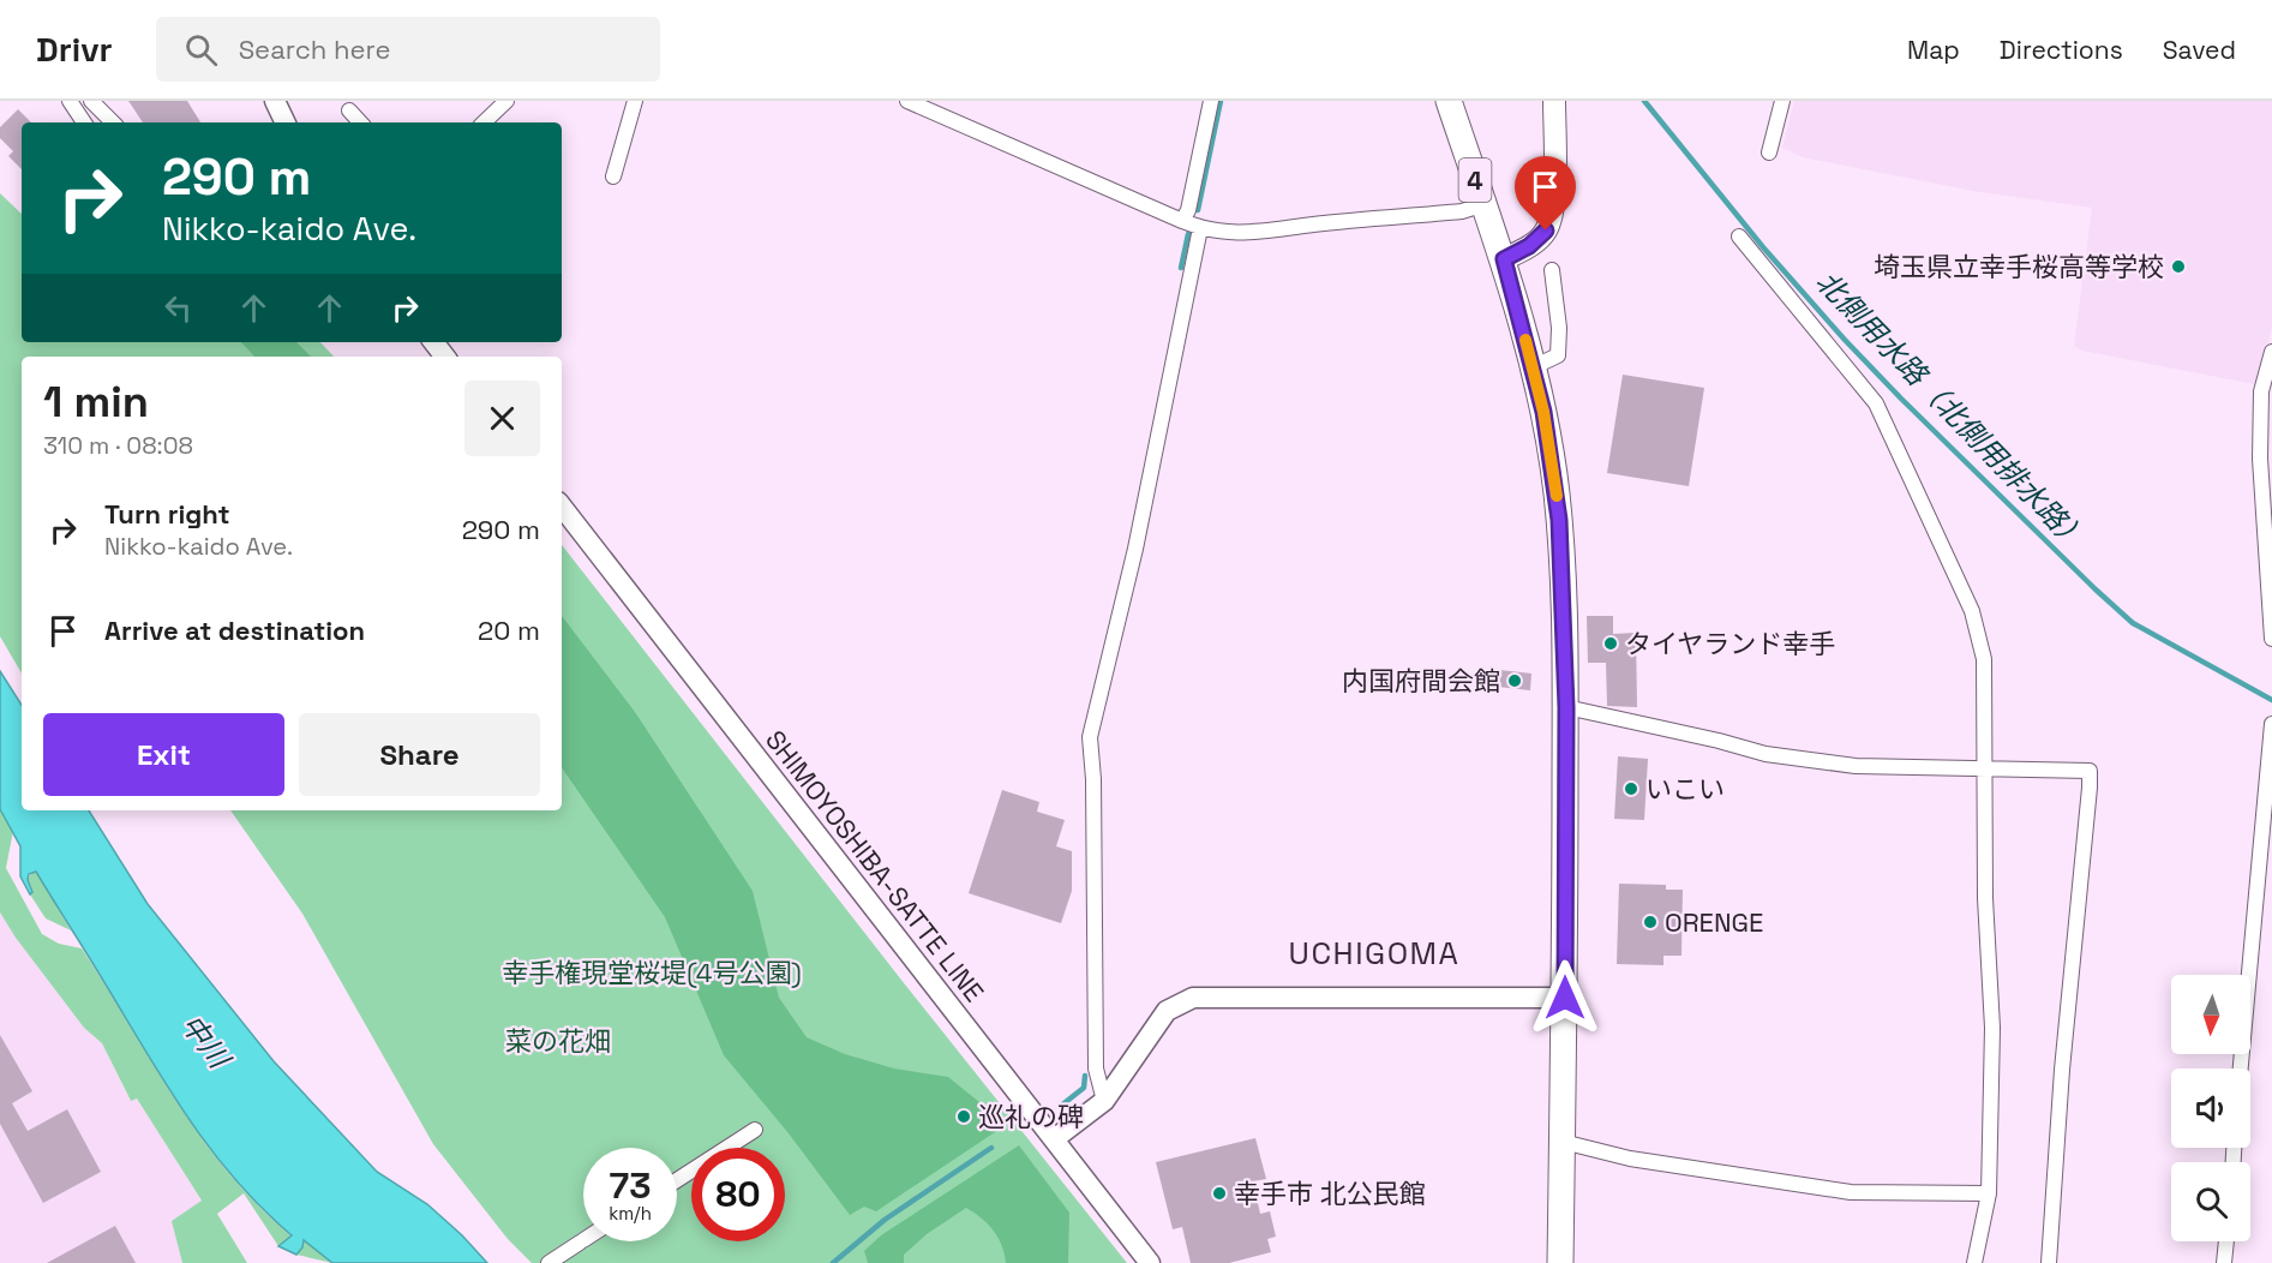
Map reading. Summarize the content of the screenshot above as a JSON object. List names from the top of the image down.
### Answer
{
  "streets": {
    "highway": ["4"],
    "main road": ["SHIMOYOSHIBA-SATTE LINE"]
  },
  "districts": ["UCHIGOMA"],
  "water": ["北側用水路（北側用排水路）", "中川"],
  "parks": ["幸手権現堂桜堤(4号公園)", "菜の花畑"],
  "places": [
    "埼玉県立幸手桜高等学校",
    "タイヤランド幸手",
    "内国府間会館",
    "いこい",
    "ORENGE",
    "巡礼の碑",
    "幸手市 北公民館"
  ],
  "north": "bottom",
  "page": {
    "header": "Drivr",
    "search": "Search here",
    "nav": ["Map", "Directions", "Saved"],
    "turn": ["290 m", "Nikko-kaido Ave."],
    "heading": ["1 min", "310 m · 08:08"],
    "list": [
      {
        "name": "Turn right",
        "note": "Nikko-kaido Ave.",
        "value": "290 m"
      },
      {
        "name": "Arrive at destination",
        "value": "20 m"
      }
    ],
    "buttons": ["Exit", "Share"],
    "speed": "73 km/h",
    "limit": "80"
  }
}
